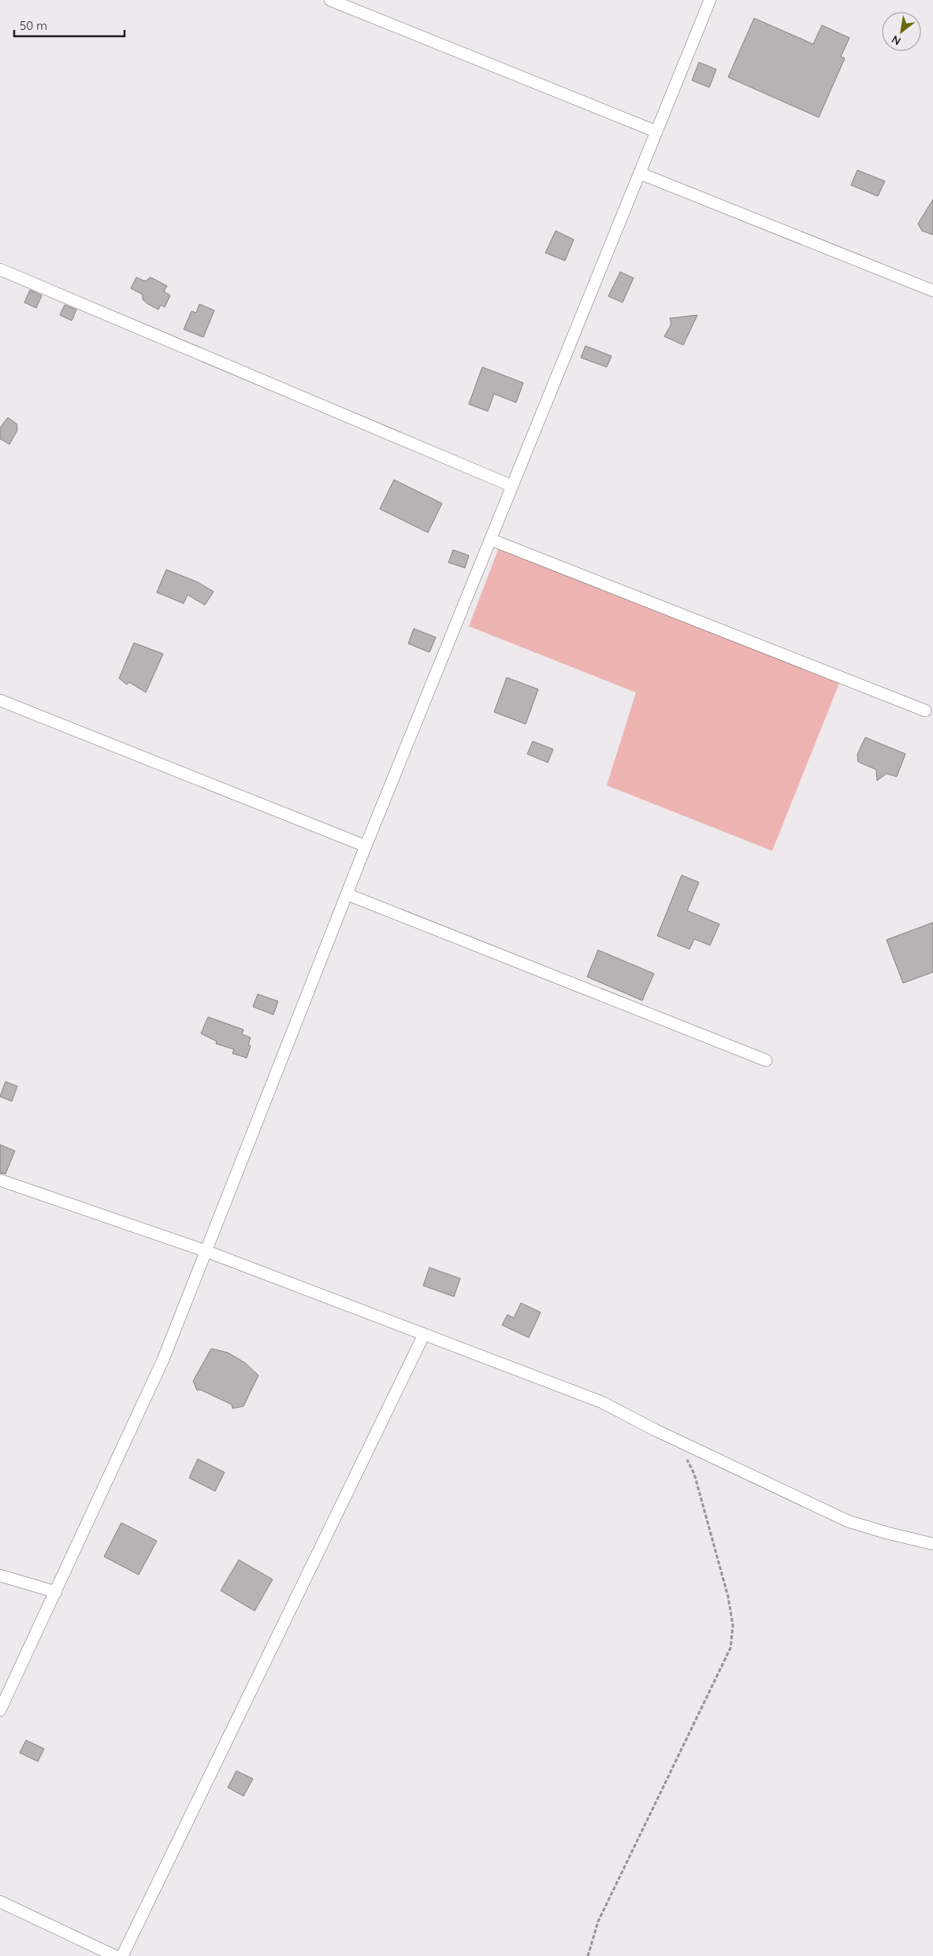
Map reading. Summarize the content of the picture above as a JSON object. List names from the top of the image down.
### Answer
{
  "scale_bar": "50 m",
  "north": "bottom left"
}
